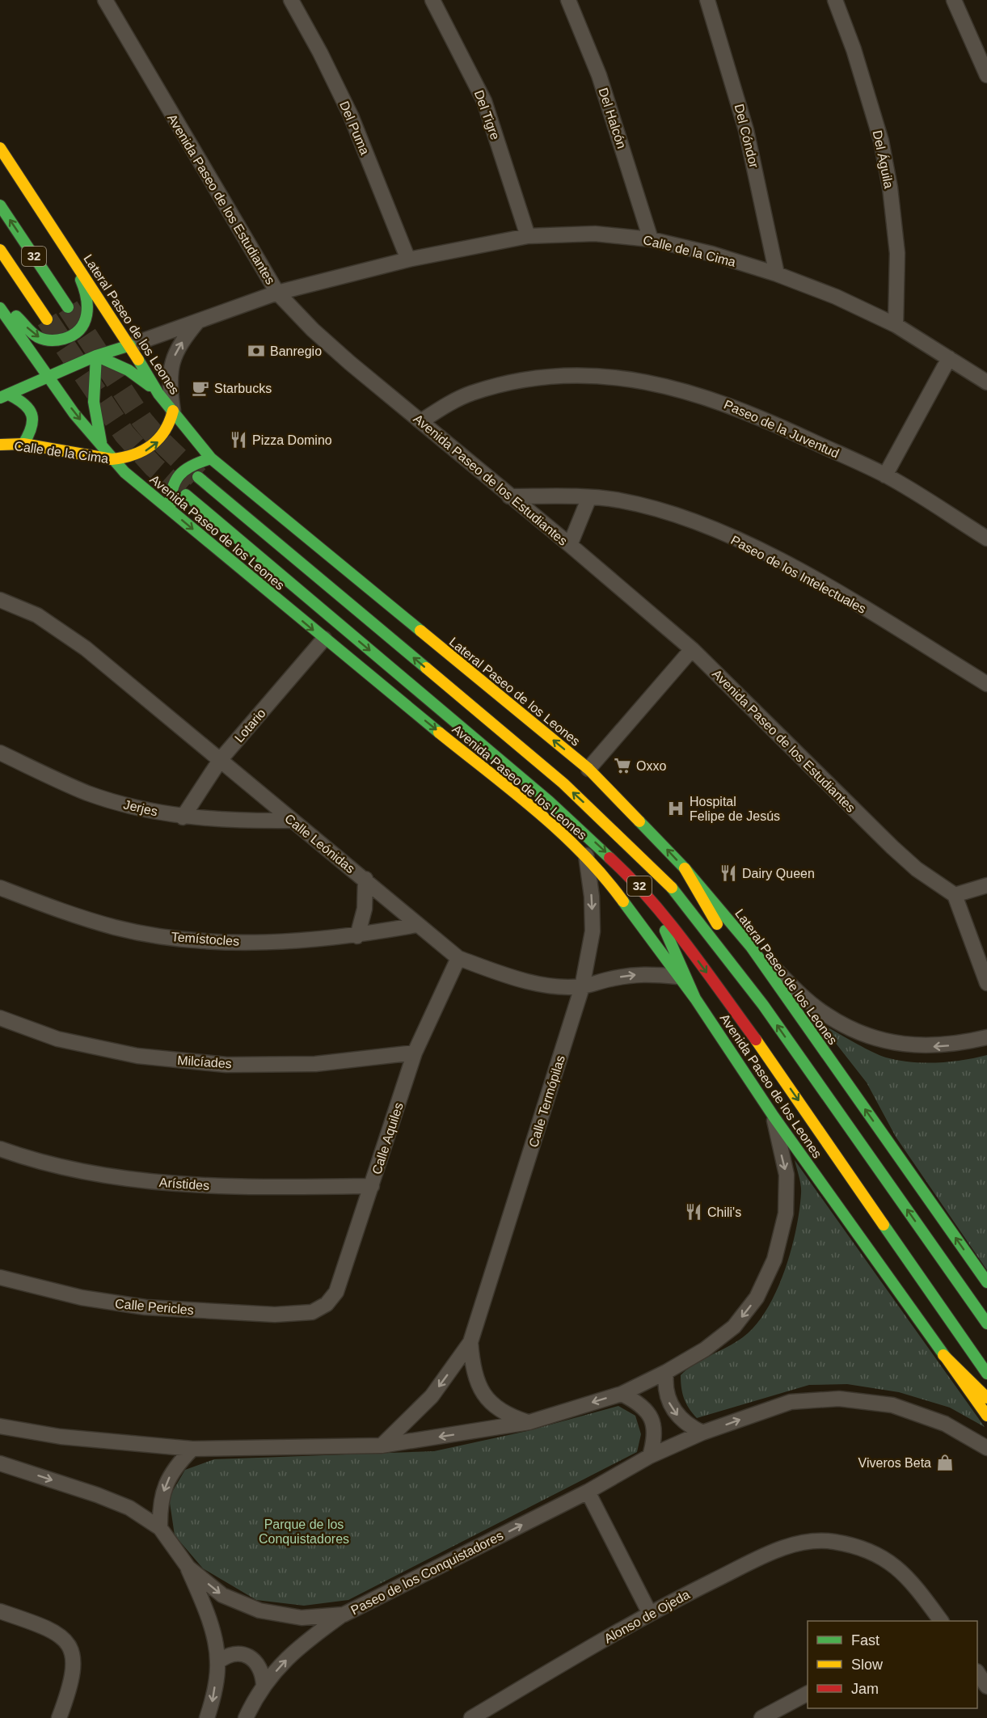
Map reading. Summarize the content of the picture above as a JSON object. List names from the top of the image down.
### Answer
{
  "streets": {
    "street": [
      "Del Tigre",
      "Del Halcón",
      "Del Puma",
      "Del Cóndor",
      "Del Águila",
      "Avenida Paseo de los Estudiantes",
      "Calle de la Cima",
      "32",
      "Lateral Paseo de los Leones",
      "Paseo de la Juventud",
      "Avenida Paseo de los Leones",
      "Paseo de los Intelectuales",
      "Lotario",
      "Jerjes",
      "Calle Leónidas",
      "Temístocles",
      "Milcíades",
      "Calle Termópilas",
      "Calle Aquiles",
      "Arístides",
      "Calle Pericles",
      "Paseo de los Conquistadores",
      "Alonso de Ojeda"
    ]
  },
  "crossings": [
    ["Del Tigre", "Calle de la Cima"],
    ["Del Halcón", "Calle de la Cima"],
    ["Del Puma", "Calle de la Cima"],
    ["Del Cóndor", "Calle de la Cima"],
    ["Del Águila", "Calle de la Cima"],
    ["Avenida Paseo de los Estudiantes", "Calle de la Cima"],
    ["Avenida Paseo de los Estudiantes", "Paseo de la Juventud"],
    ["Avenida Paseo de los Estudiantes", "Paseo de los Intelectuales"],
    ["Calle de la Cima", "Lateral Paseo de los Leones"],
    ["Calle de la Cima", "Avenida Paseo de los Leones"],
    ["Avenida Paseo de los Leones", "Lotario"],
    ["Avenida Paseo de los Leones", "Calle Leónidas"],
    ["Avenida Paseo de los Leones", "Calle Termópilas"],
    ["Lotario", "Jerjes"],
    ["Lotario", "Calle Leónidas"],
    ["Jerjes", "Calle Leónidas"],
    ["Calle Leónidas", "Temístocles"],
    ["Calle Leónidas", "Calle Termópilas"],
    ["Calle Leónidas", "Calle Aquiles"],
    ["Milcíades", "Calle Aquiles"],
    ["Calle Aquiles", "Arístides"],
    ["Calle Aquiles", "Calle Pericles"]
  ],
  "one_way": ["Lateral Paseo de los Leones"],
  "parks": ["Parque de los Conquistadores"],
  "places": {
    "bank": ["Banregio"],
    "cafe": ["Starbucks"],
    "restaurant": ["Pizza Domino", "Dairy Queen", "Chili's"],
    "supermarket": ["Oxxo"],
    "hospital": ["Hospital Felipe de Jesús"],
    "shop": ["Viveros Beta"]
  },
  "legend": ["Fast", "Slow", "Jam"]
}
